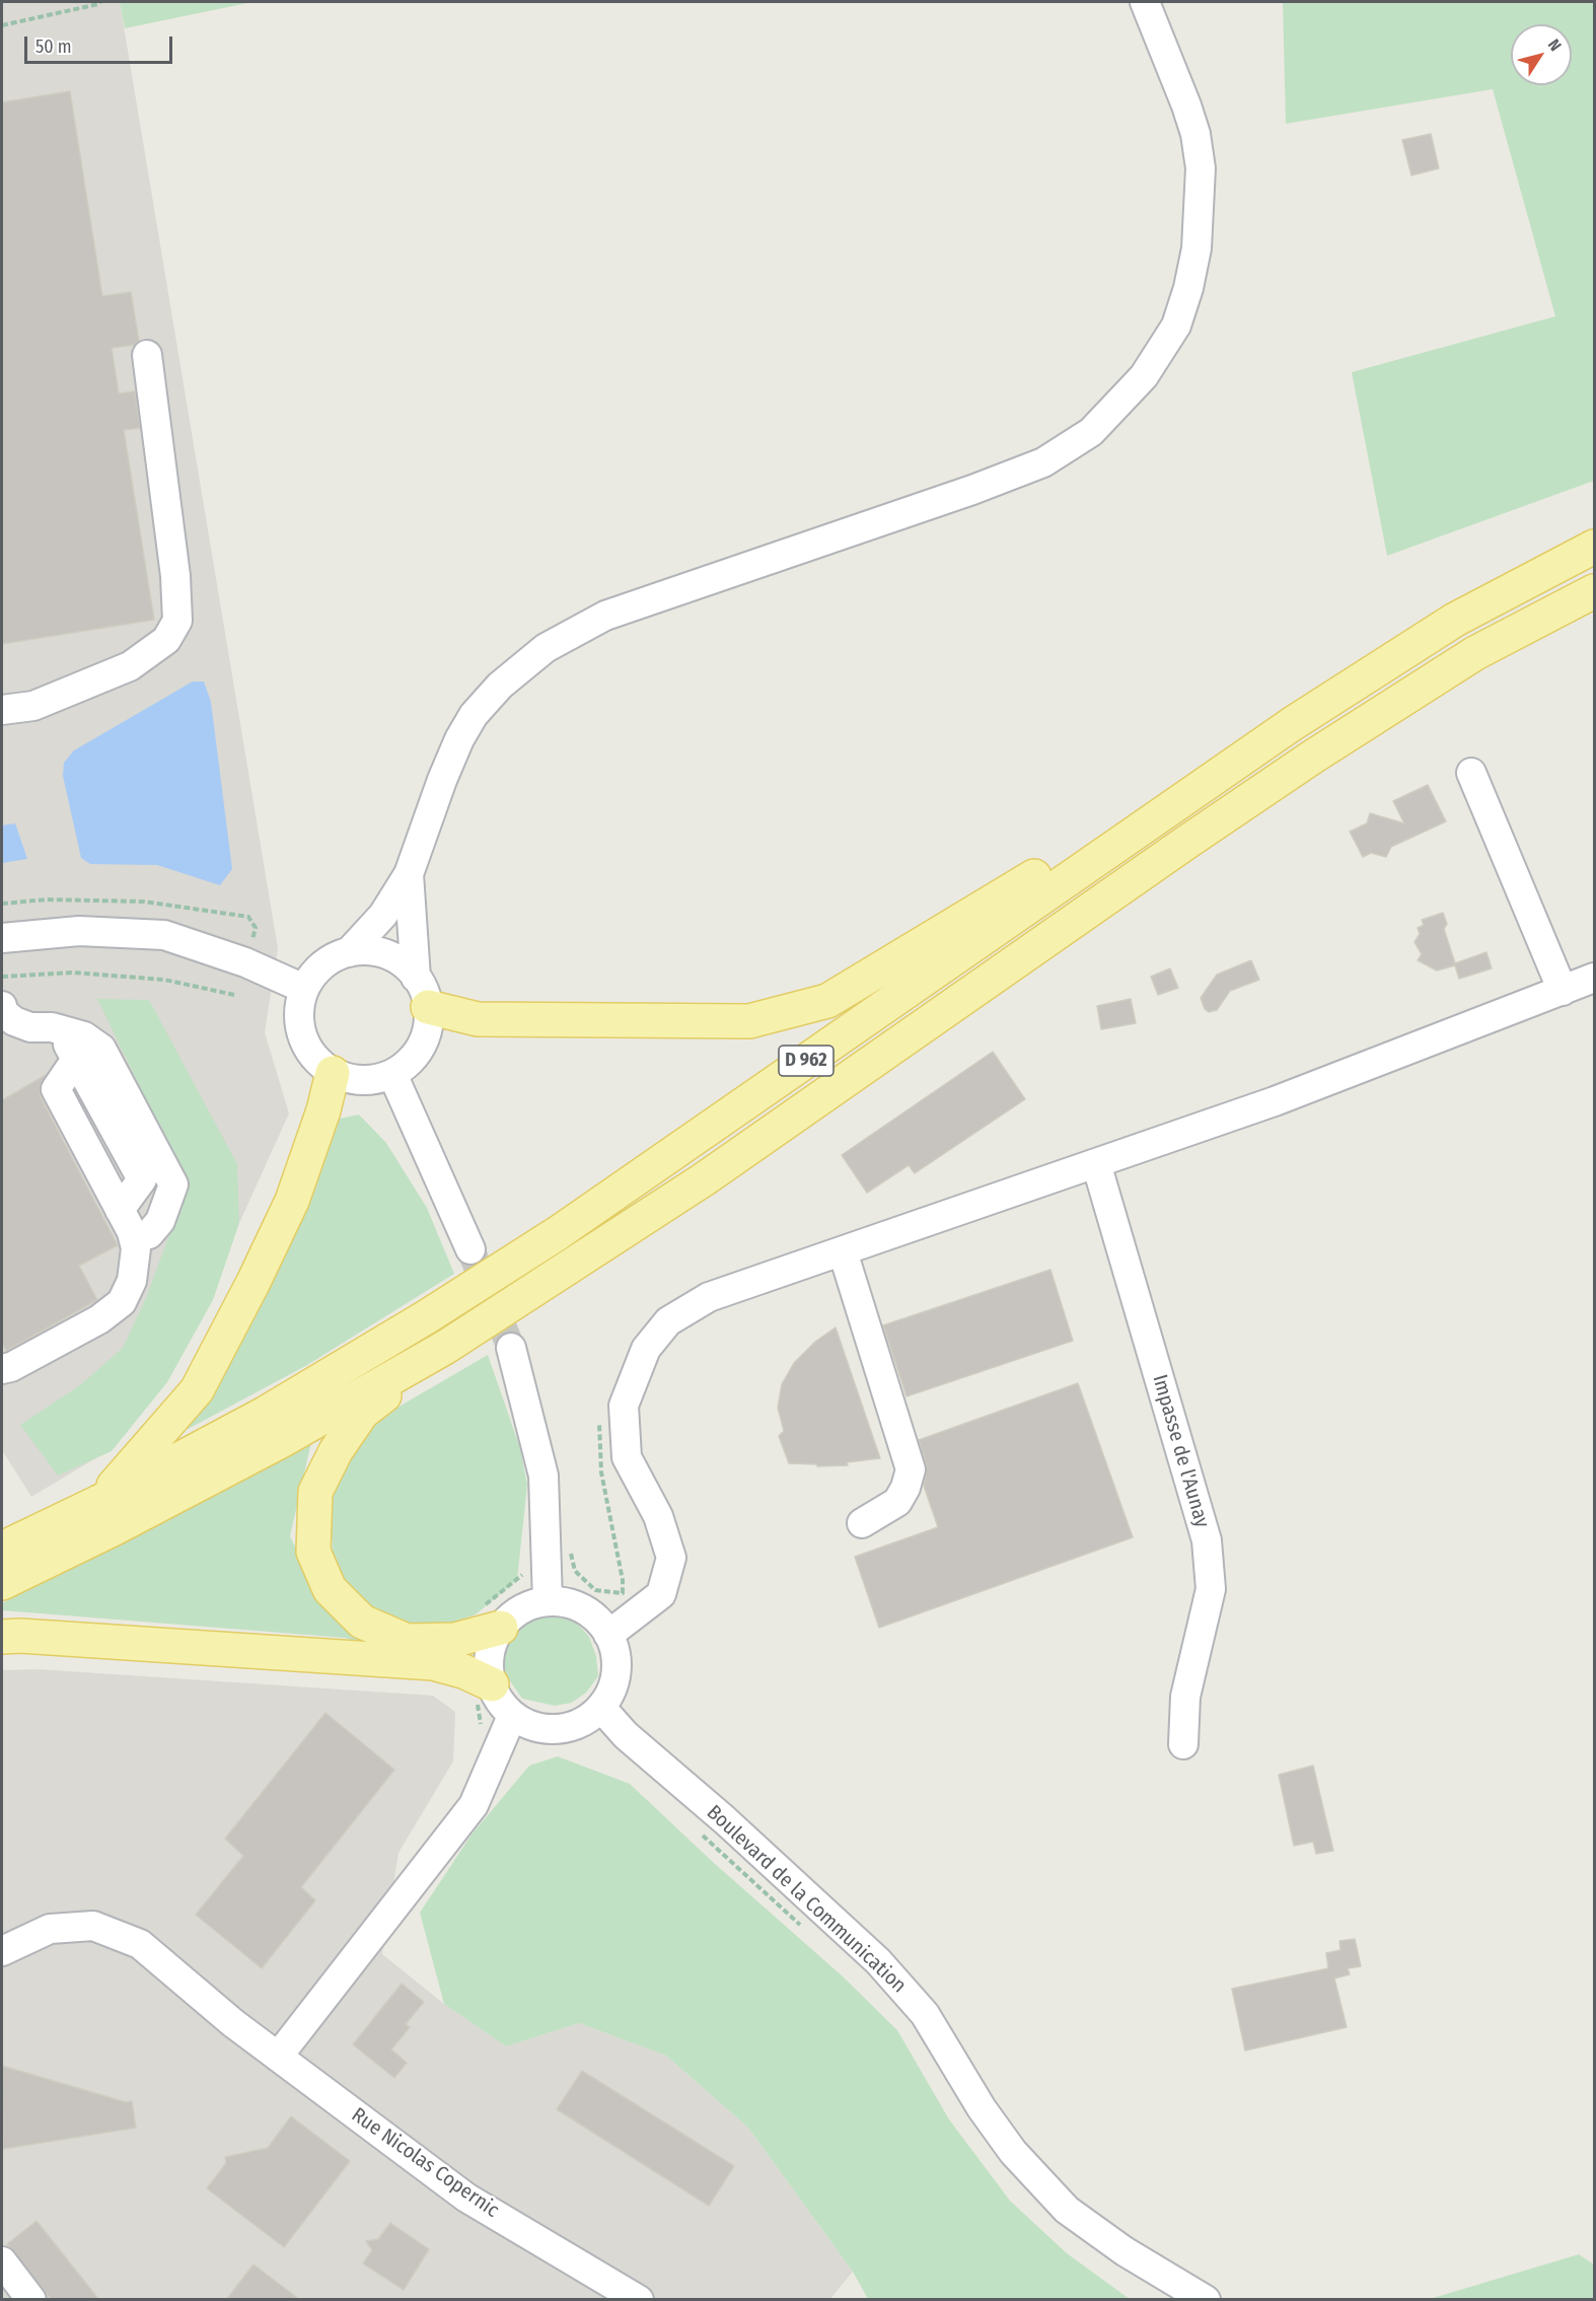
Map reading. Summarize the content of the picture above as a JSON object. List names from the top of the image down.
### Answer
{
  "streets": {
    "main road": ["D 962"],
    "street": ["Impasse de l'Aunay", "Boulevard de la Communication", "Rue Nicolas Copernic"]
  },
  "scale_bar": "50 m",
  "north": "top right"
}
